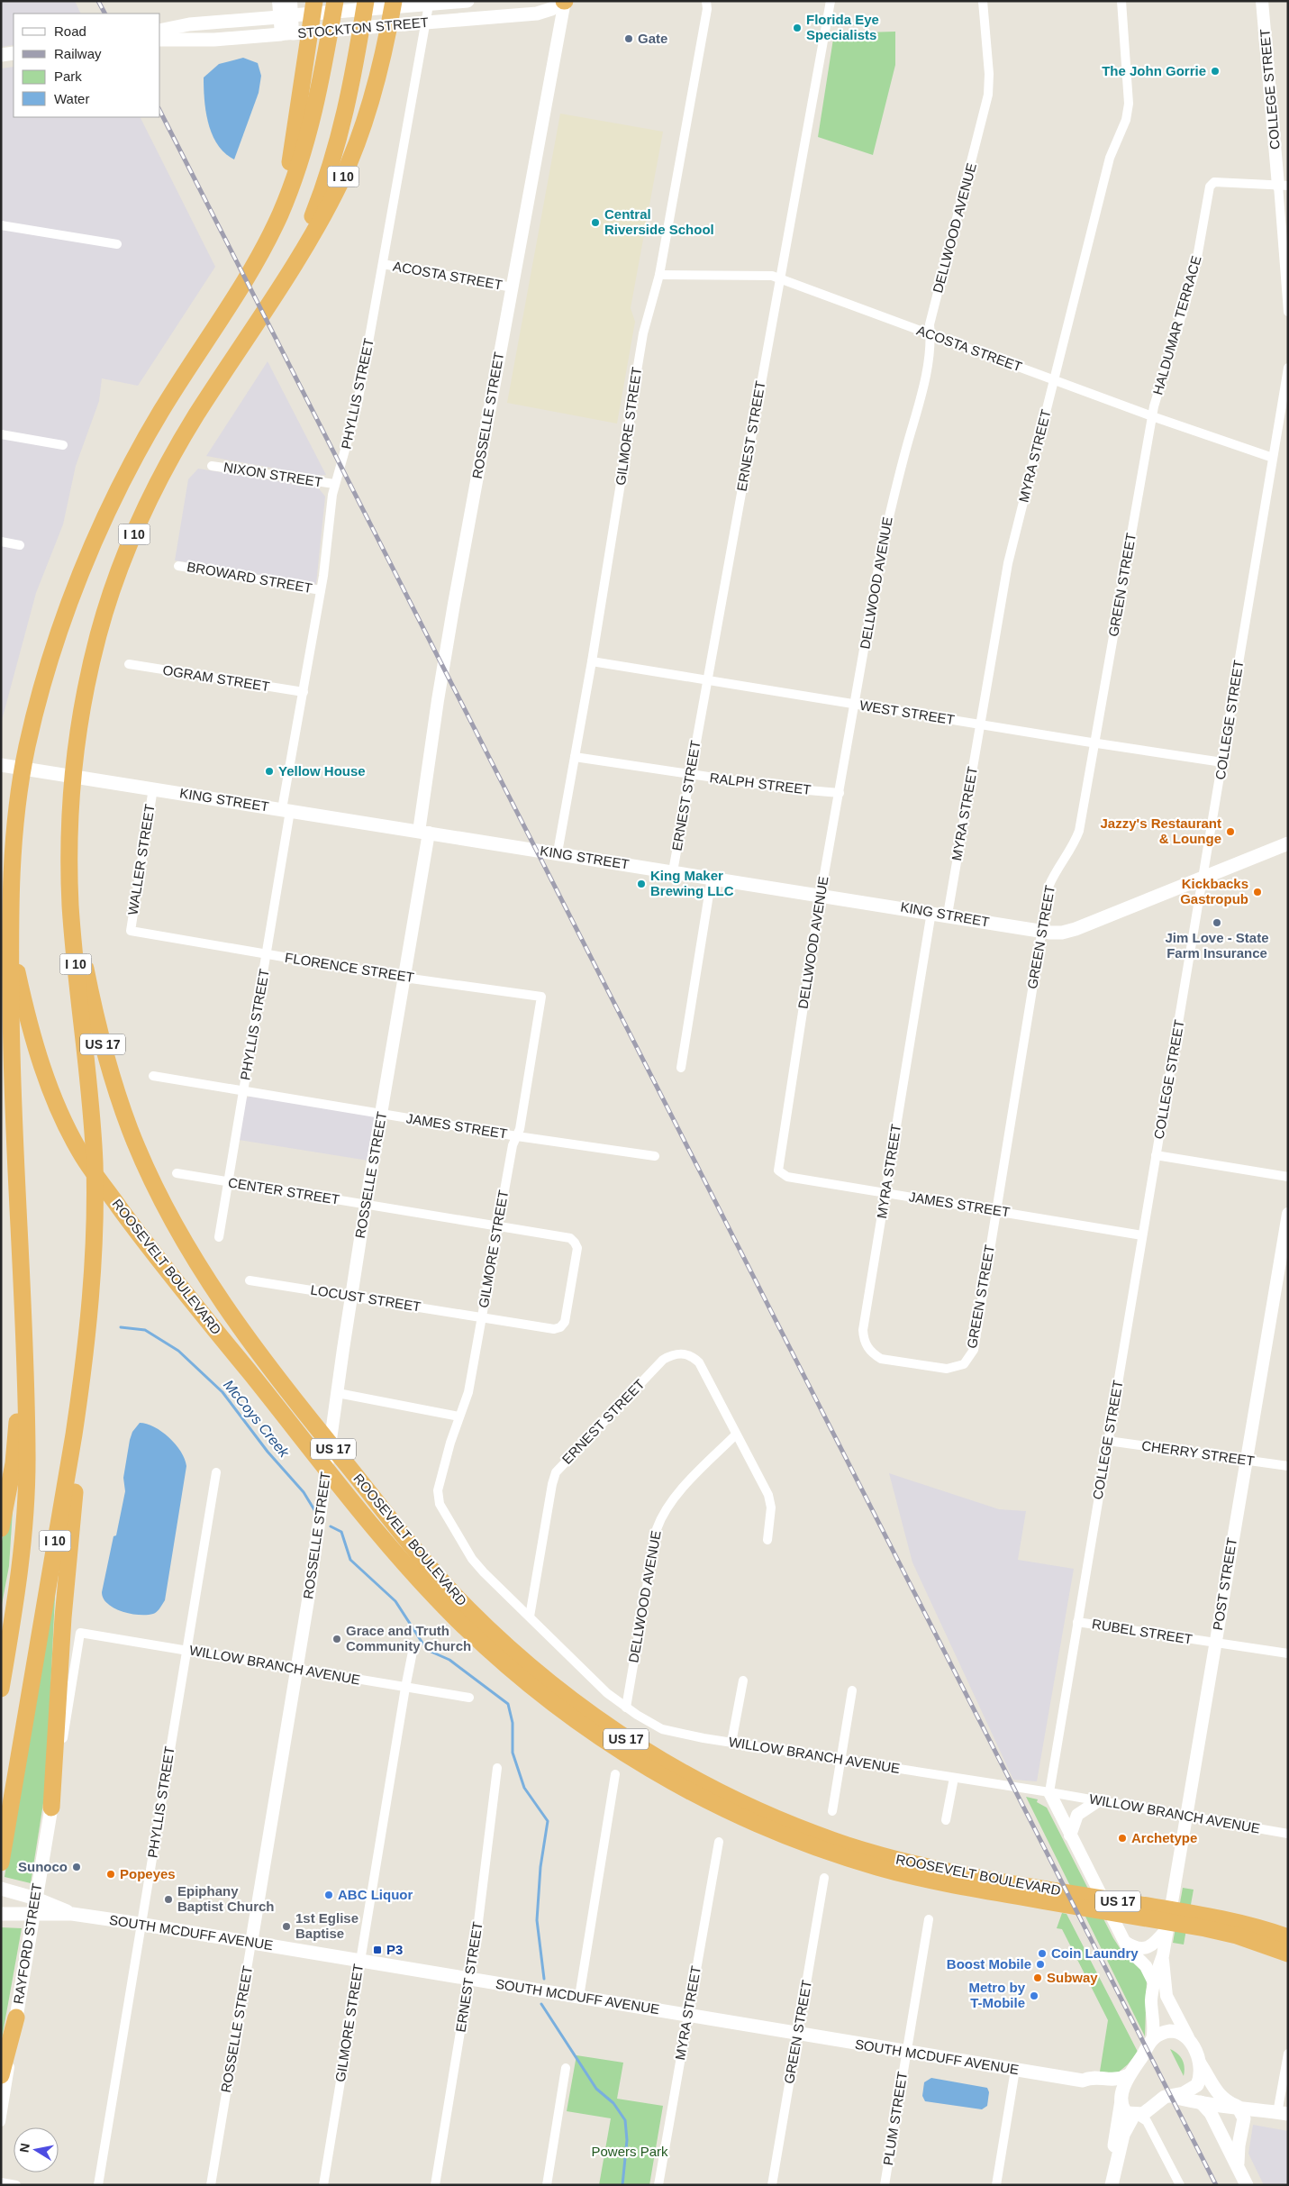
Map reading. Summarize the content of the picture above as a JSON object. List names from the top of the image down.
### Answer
{
  "streets": {
    "highway": ["I 10", "US 17", "ROOSEVELT BOULEVARD"],
    "main road": [
      "STOCKTON STREET",
      "KING STREET",
      "SOUTH MCDUFF AVENUE",
      "RAYFORD STREET"
    ],
    "street": [
      "COLLEGE STREET",
      "DELLWOOD AVENUE",
      "ACOSTA STREET",
      "HALDUMAR TERRACE",
      "PHYLLIS STREET",
      "ROSSELLE STREET",
      "GILMORE STREET",
      "ERNEST STREET",
      "MYRA STREET",
      "NIXON STREET",
      "BROWARD STREET",
      "GREEN STREET",
      "OGRAM STREET",
      "WEST STREET",
      "RALPH STREET",
      "WALLER STREET",
      "FLORENCE STREET",
      "JAMES STREET",
      "CENTER STREET",
      "LOCUST STREET",
      "CHERRY STREET",
      "POST STREET",
      "RUBEL STREET",
      "WILLOW BRANCH AVENUE",
      "PLUM STREET"
    ]
  },
  "crossings": [
    ["STOCKTON STREET", "PHYLLIS STREET"],
    ["STOCKTON STREET", "ROSSELLE STREET"],
    ["COLLEGE STREET", "ACOSTA STREET"],
    ["COLLEGE STREET", "HALDUMAR TERRACE"],
    ["COLLEGE STREET", "WEST STREET"],
    ["COLLEGE STREET", "KING STREET"],
    ["COLLEGE STREET", "JAMES STREET"],
    ["COLLEGE STREET", "CHERRY STREET"],
    ["COLLEGE STREET", "RUBEL STREET"],
    ["COLLEGE STREET", "WILLOW BRANCH AVENUE"],
    ["I 10", "ROOSEVELT BOULEVARD"],
    ["DELLWOOD AVENUE", "ACOSTA STREET"],
    ["DELLWOOD AVENUE", "ERNEST STREET"],
    ["DELLWOOD AVENUE", "WEST STREET"],
    ["DELLWOOD AVENUE", "RALPH STREET"],
    ["DELLWOOD AVENUE", "KING STREET"],
    ["DELLWOOD AVENUE", "JAMES STREET"],
    ["DELLWOOD AVENUE", "WILLOW BRANCH AVENUE"],
    ["ACOSTA STREET", "HALDUMAR TERRACE"],
    ["ACOSTA STREET", "PHYLLIS STREET"],
    ["ACOSTA STREET", "ROSSELLE STREET"],
    ["ACOSTA STREET", "GILMORE STREET"],
    ["ACOSTA STREET", "ERNEST STREET"],
    ["ACOSTA STREET", "MYRA STREET"],
    ["ACOSTA STREET", "GREEN STREET"],
    ["HALDUMAR TERRACE", "GREEN STREET"],
    ["PHYLLIS STREET", "NIXON STREET"],
    ["PHYLLIS STREET", "BROWARD STREET"],
    ["PHYLLIS STREET", "OGRAM STREET"],
    ["PHYLLIS STREET", "KING STREET"],
    ["PHYLLIS STREET", "FLORENCE STREET"],
    ["PHYLLIS STREET", "JAMES STREET"],
    ["PHYLLIS STREET", "CENTER STREET"],
    ["PHYLLIS STREET", "WILLOW BRANCH AVENUE"],
    ["PHYLLIS STREET", "SOUTH MCDUFF AVENUE"],
    ["ROSSELLE STREET", "KING STREET"],
    ["ROSSELLE STREET", "FLORENCE STREET"],
    ["ROSSELLE STREET", "JAMES STREET"],
    ["ROSSELLE STREET", "CENTER STREET"],
    ["ROSSELLE STREET", "LOCUST STREET"],
    ["ROSSELLE STREET", "WILLOW BRANCH AVENUE"],
    ["ROSSELLE STREET", "SOUTH MCDUFF AVENUE"],
    ["GILMORE STREET", "WEST STREET"],
    ["GILMORE STREET", "RALPH STREET"],
    ["GILMORE STREET", "KING STREET"],
    ["GILMORE STREET", "FLORENCE STREET"],
    ["GILMORE STREET", "JAMES STREET"],
    ["GILMORE STREET", "CENTER STREET"],
    ["GILMORE STREET", "LOCUST STREET"],
    ["GILMORE STREET", "WILLOW BRANCH AVENUE"],
    ["GILMORE STREET", "SOUTH MCDUFF AVENUE"],
    ["ERNEST STREET", "WEST STREET"],
    ["ERNEST STREET", "RALPH STREET"],
    ["ERNEST STREET", "KING STREET"],
    ["ERNEST STREET", "WILLOW BRANCH AVENUE"],
    ["ERNEST STREET", "SOUTH MCDUFF AVENUE"],
    ["MYRA STREET", "GREEN STREET"],
    ["MYRA STREET", "WEST STREET"],
    ["MYRA STREET", "KING STREET"],
    ["MYRA STREET", "JAMES STREET"],
    ["MYRA STREET", "SOUTH MCDUFF AVENUE"],
    ["GREEN STREET", "WEST STREET"],
    ["GREEN STREET", "KING STREET"],
    ["GREEN STREET", "JAMES STREET"],
    ["GREEN STREET", "SOUTH MCDUFF AVENUE"],
    ["KING STREET", "WALLER STREET"],
    ["WALLER STREET", "FLORENCE STREET"],
    ["CENTER STREET", "LOCUST STREET"],
    ["CHERRY STREET", "POST STREET"],
    ["POST STREET", "RUBEL STREET"],
    ["POST STREET", "WILLOW BRANCH AVENUE"],
    ["WILLOW BRANCH AVENUE", "RAYFORD STREET"],
    ["SOUTH MCDUFF AVENUE", "RAYFORD STREET"],
    ["SOUTH MCDUFF AVENUE", "PLUM STREET"]
  ],
  "water": ["McCoys Creek"],
  "parks": ["Powers Park"],
  "places": {
    "other": [
      "Florida Eye Specialists",
      "Gate",
      "The John Gorrie",
      "Central Riverside School",
      "Yellow House",
      "Jazzy's Restaurant & Lounge",
      "King Maker Brewing LLC",
      "Kickbacks Gastropub",
      "Jim Love - State Farm Insurance",
      "Grace and Truth Community Church",
      "Archetype",
      "Sunoco",
      "Popeyes",
      "ABC Liquor",
      "Epiphany Baptist Church",
      "1st Eglise Baptise",
      "Coin Laundry",
      "Boost Mobile",
      "Subway",
      "Metro by T-Mobile"
    ],
    "transit": ["P3"]
  },
  "legend": [
    "Road",
    "Railway",
    "Park",
    "Water"
  ],
  "north": "left"
}
